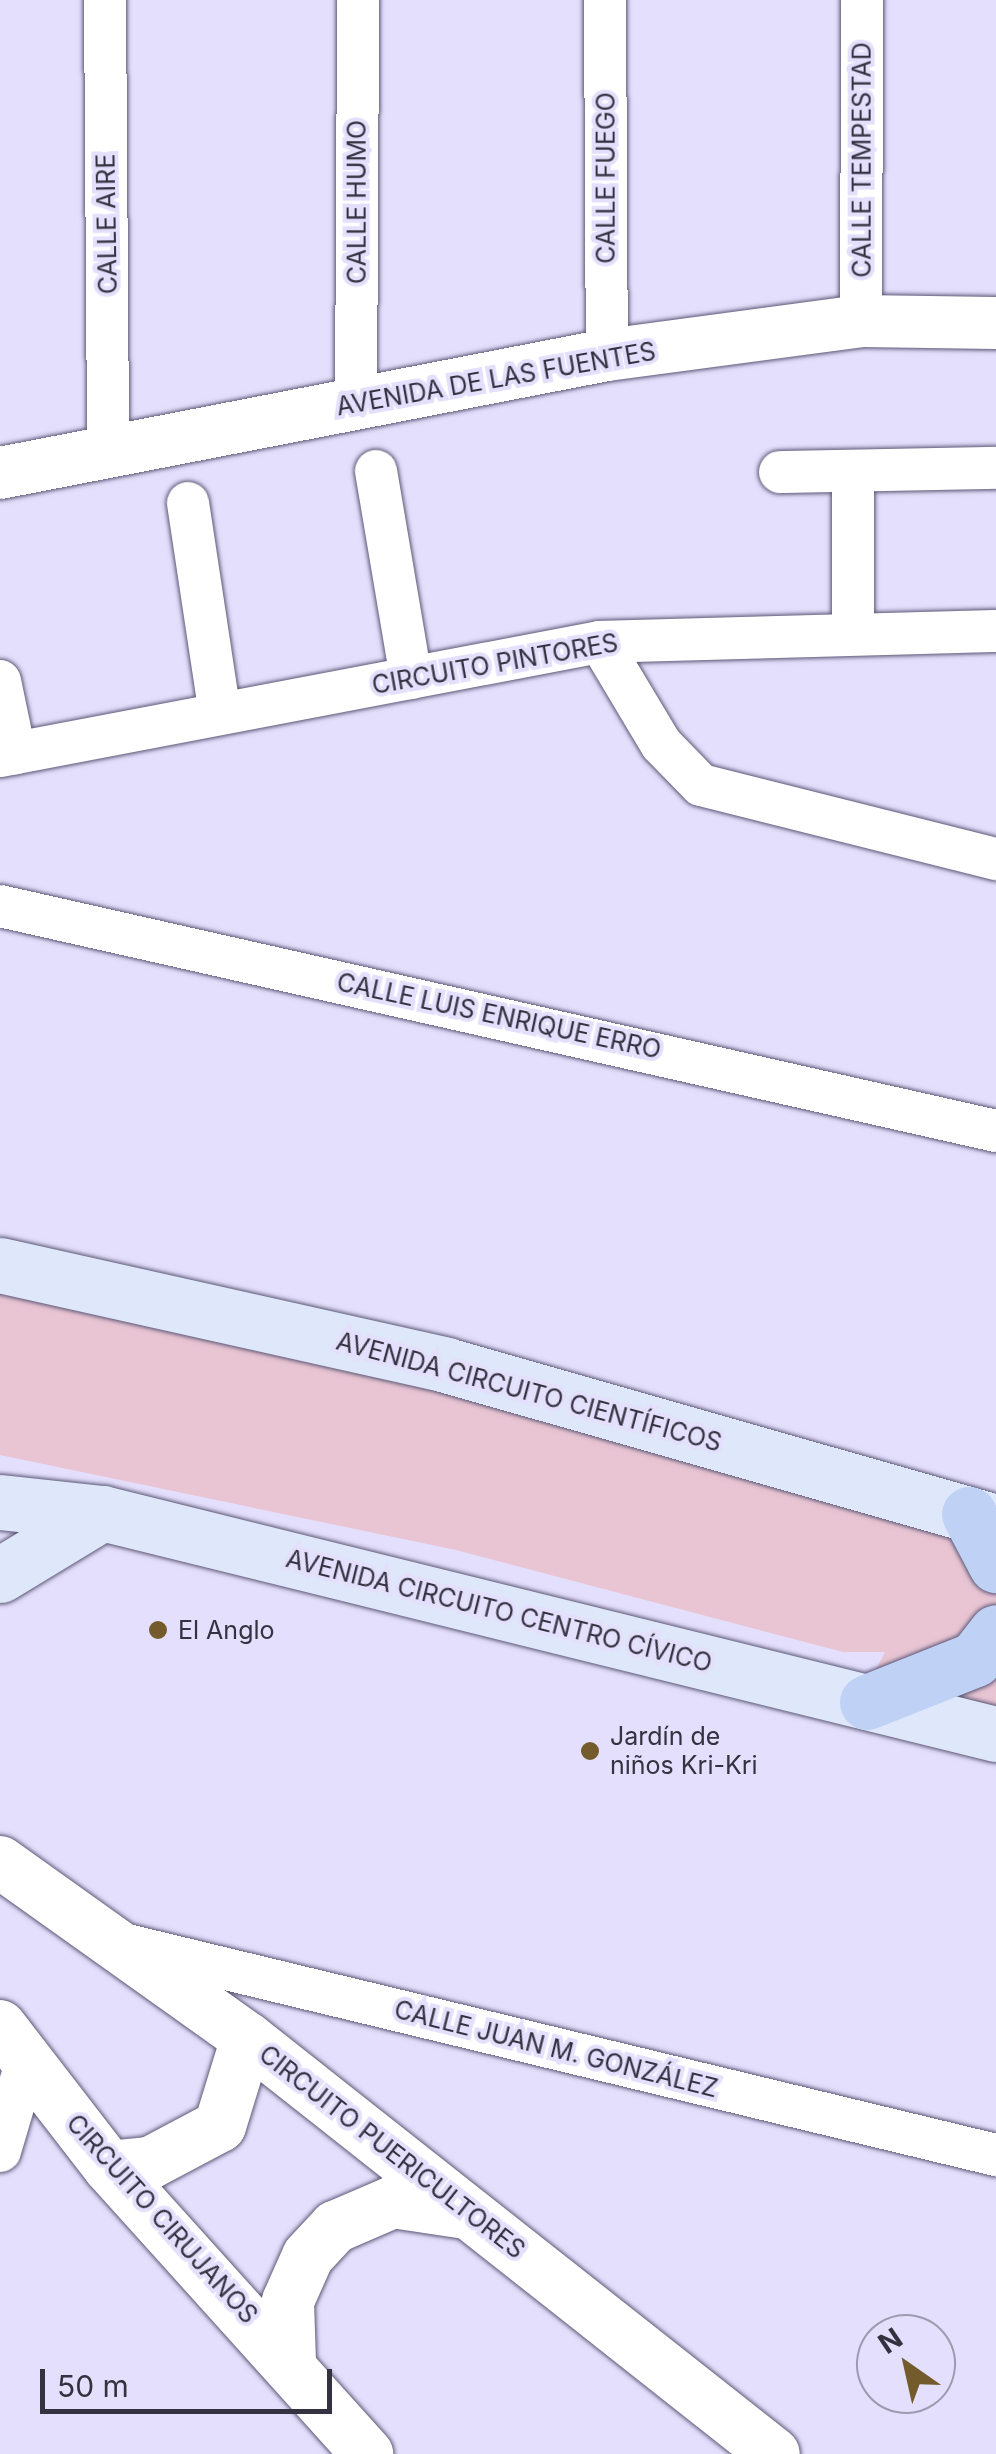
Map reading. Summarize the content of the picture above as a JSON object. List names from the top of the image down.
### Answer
{
  "streets": {
    "main road": ["AVENIDA CIRCUITO CIENTÍFICOS", "AVENIDA CIRCUITO CENTRO CÍVICO"],
    "street": [
      "CALLE TEMPESTAD",
      "CALLE FUEGO",
      "CALLE HUMO",
      "CALLE AIRE",
      "AVENIDA DE LAS FUENTES",
      "CIRCUITO PINTORES",
      "CALLE LUIS ENRIQUE ERRO",
      "CALLE JUAN M. GONZÁLEZ",
      "CIRCUITO PUERICULTORES",
      "CIRCUITO CIRUJANOS"
    ]
  },
  "crossings": [
    ["CALLE TEMPESTAD", "AVENIDA DE LAS FUENTES"],
    ["CALLE FUEGO", "AVENIDA DE LAS FUENTES"],
    ["CALLE HUMO", "AVENIDA DE LAS FUENTES"],
    ["CALLE AIRE", "AVENIDA DE LAS FUENTES"],
    ["CALLE JUAN M. GONZÁLEZ", "CIRCUITO PUERICULTORES"]
  ],
  "places": ["El Anglo", "Jardín de niños Kri-Kri"],
  "scale_bar": "50 m",
  "north": "top left"
}
